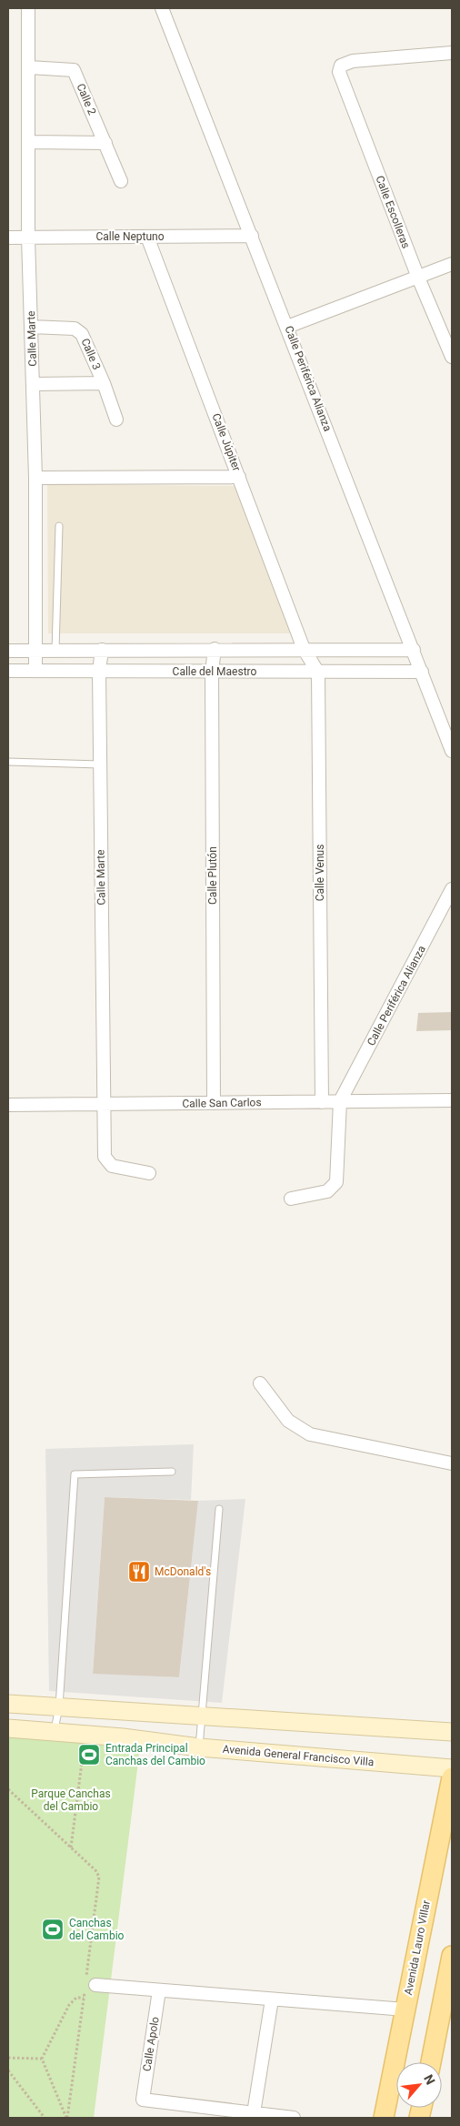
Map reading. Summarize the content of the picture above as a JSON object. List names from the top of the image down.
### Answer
{
  "streets": {
    "main road": ["Avenida General Francisco Villa", "Avenida Lauro Villar"],
    "street": [
      "Calle 2",
      "Calle Escolleras",
      "Calle Neptuno",
      "Calle Marte",
      "Calle 3",
      "Calle Periférica Alianza",
      "Calle Júpiter",
      "Calle del Maestro",
      "Calle Venus",
      "Calle Plutón",
      "Calle San Carlos",
      "Calle Apolo"
    ]
  },
  "crossings": [
    ["Calle 2", "Calle Marte"],
    ["Calle Neptuno", "Calle Marte"],
    ["Calle Neptuno", "Calle Periférica Alianza"],
    ["Calle Neptuno", "Calle Júpiter"],
    ["Calle Marte", "Calle 3"],
    ["Calle Marte", "Calle del Maestro"],
    ["Calle Marte", "Calle San Carlos"],
    ["Calle Periférica Alianza", "Calle del Maestro"],
    ["Calle Periférica Alianza", "Calle San Carlos"],
    ["Calle Júpiter", "Calle del Maestro"],
    ["Calle del Maestro", "Calle Venus"],
    ["Calle del Maestro", "Calle Plutón"],
    ["Calle Venus", "Calle San Carlos"],
    ["Calle Plutón", "Calle San Carlos"]
  ],
  "parks": ["Parque Canchas del Cambio"],
  "places": {
    "restaurant": ["McDonald's"],
    "sports": ["Entrada Principal Canchas del Cambio", "Canchas del Cambio"]
  },
  "north": "top right"
}
